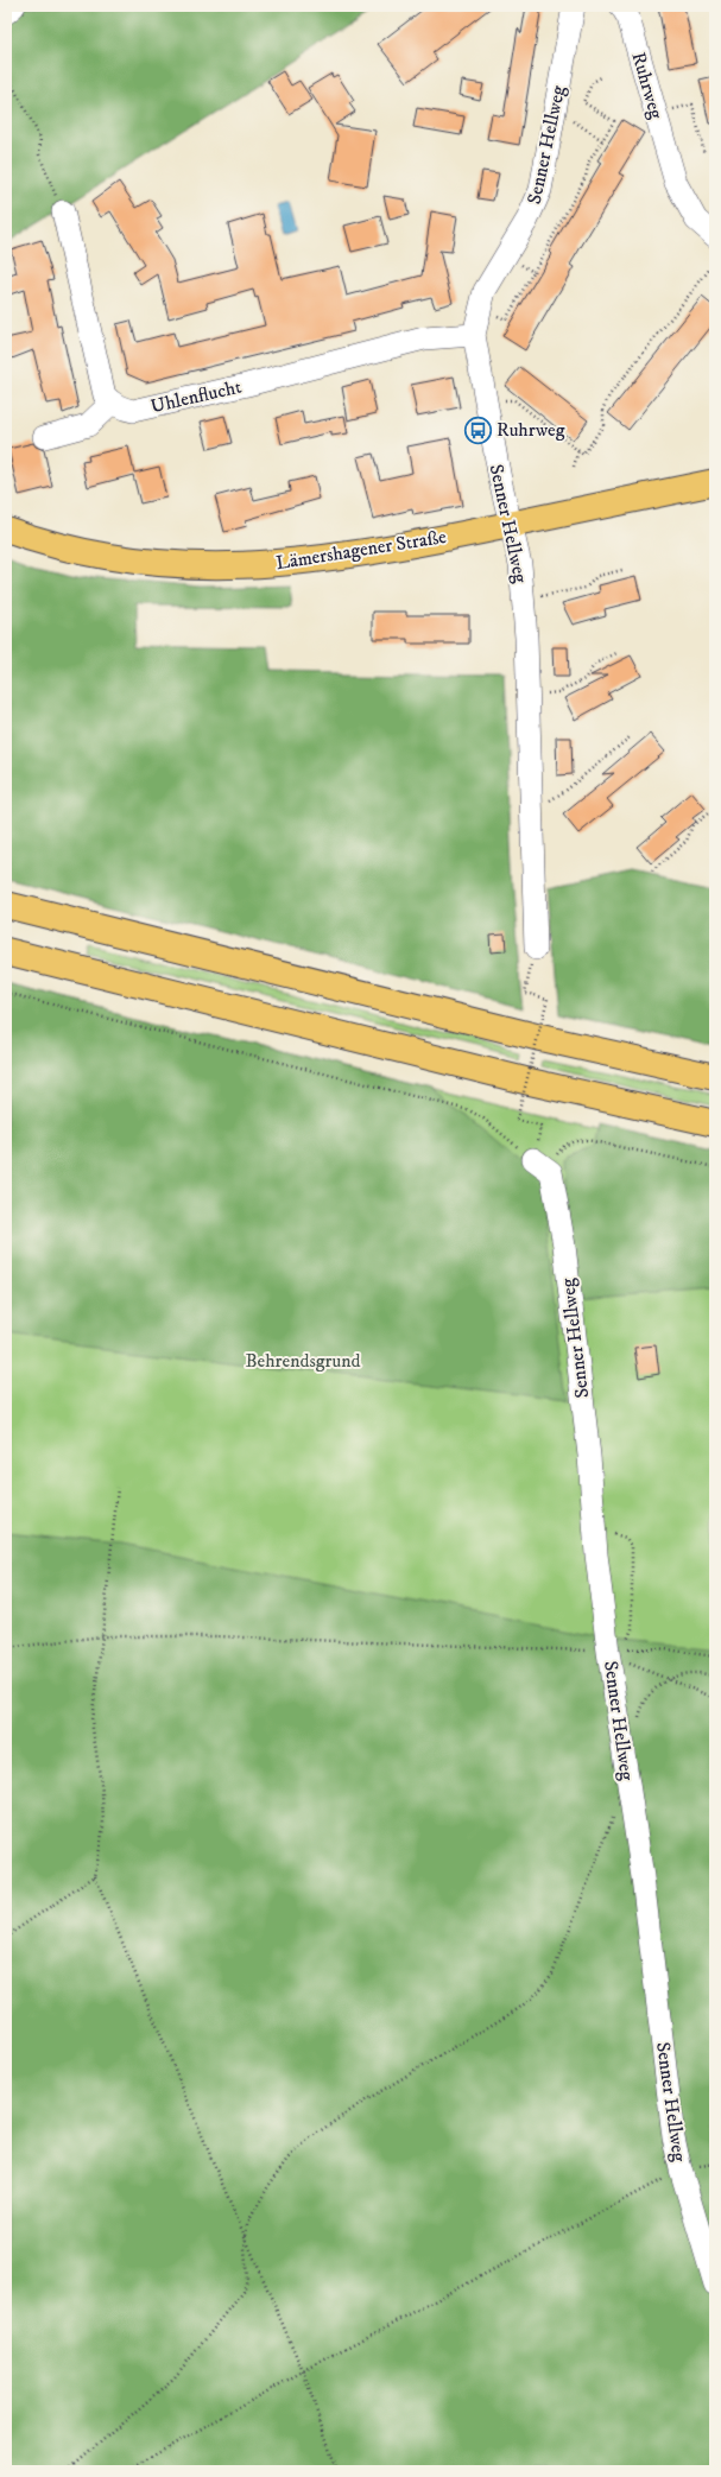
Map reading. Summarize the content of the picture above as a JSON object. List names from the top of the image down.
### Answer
{
  "streets": {
    "main road": ["Lämershagener Straße"],
    "street": ["Ruhrweg", "Senner Hellweg", "Uhlenflucht"]
  },
  "crossings": [
    ["Senner Hellweg", "Uhlenflucht"],
    ["Senner Hellweg", "Lämershagener Straße"]
  ],
  "parks": ["Behrendsgrund"],
  "places": {
    "bus stop": ["Ruhrweg"]
  }
}
